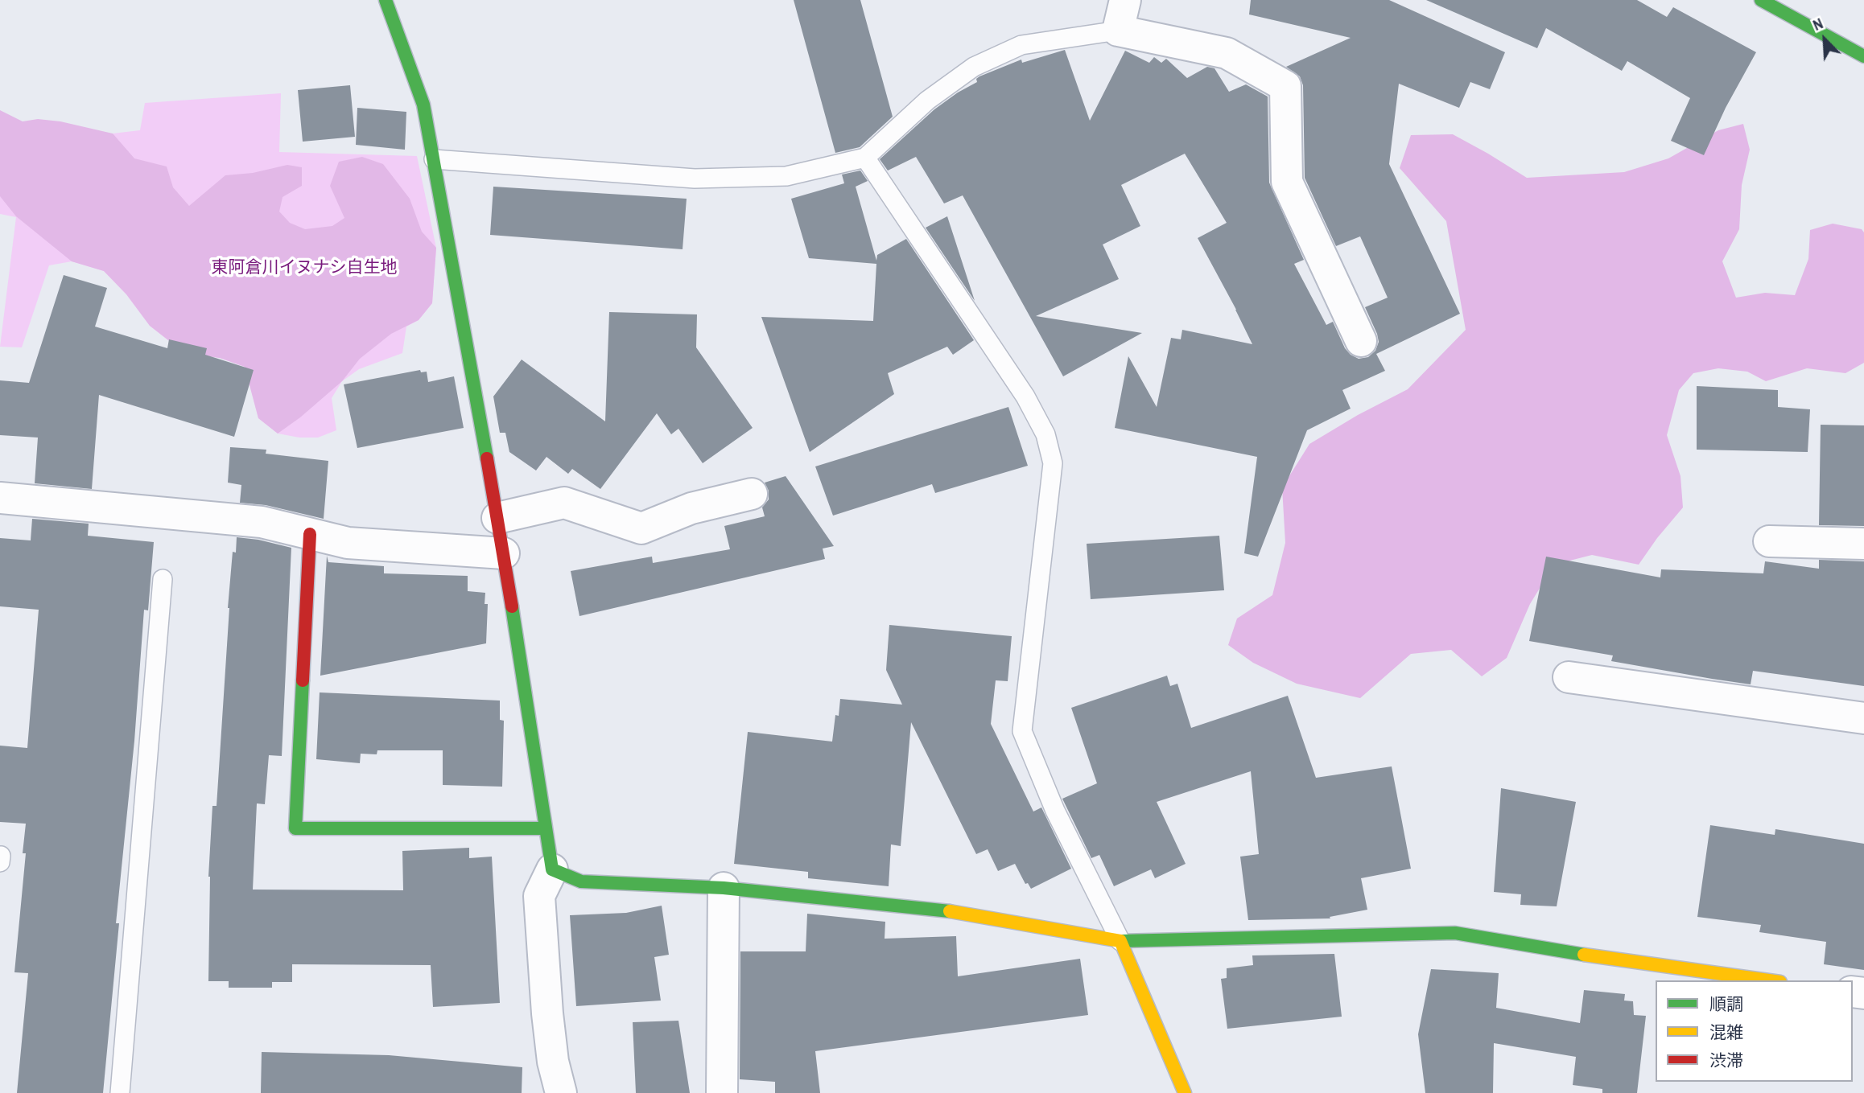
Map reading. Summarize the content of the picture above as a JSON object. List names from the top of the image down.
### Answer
{
  "parks": ["東阿倉川イヌナシ自生地"],
  "legend": ["順調", "混雑", "渋滞"],
  "north": "top left"
}
